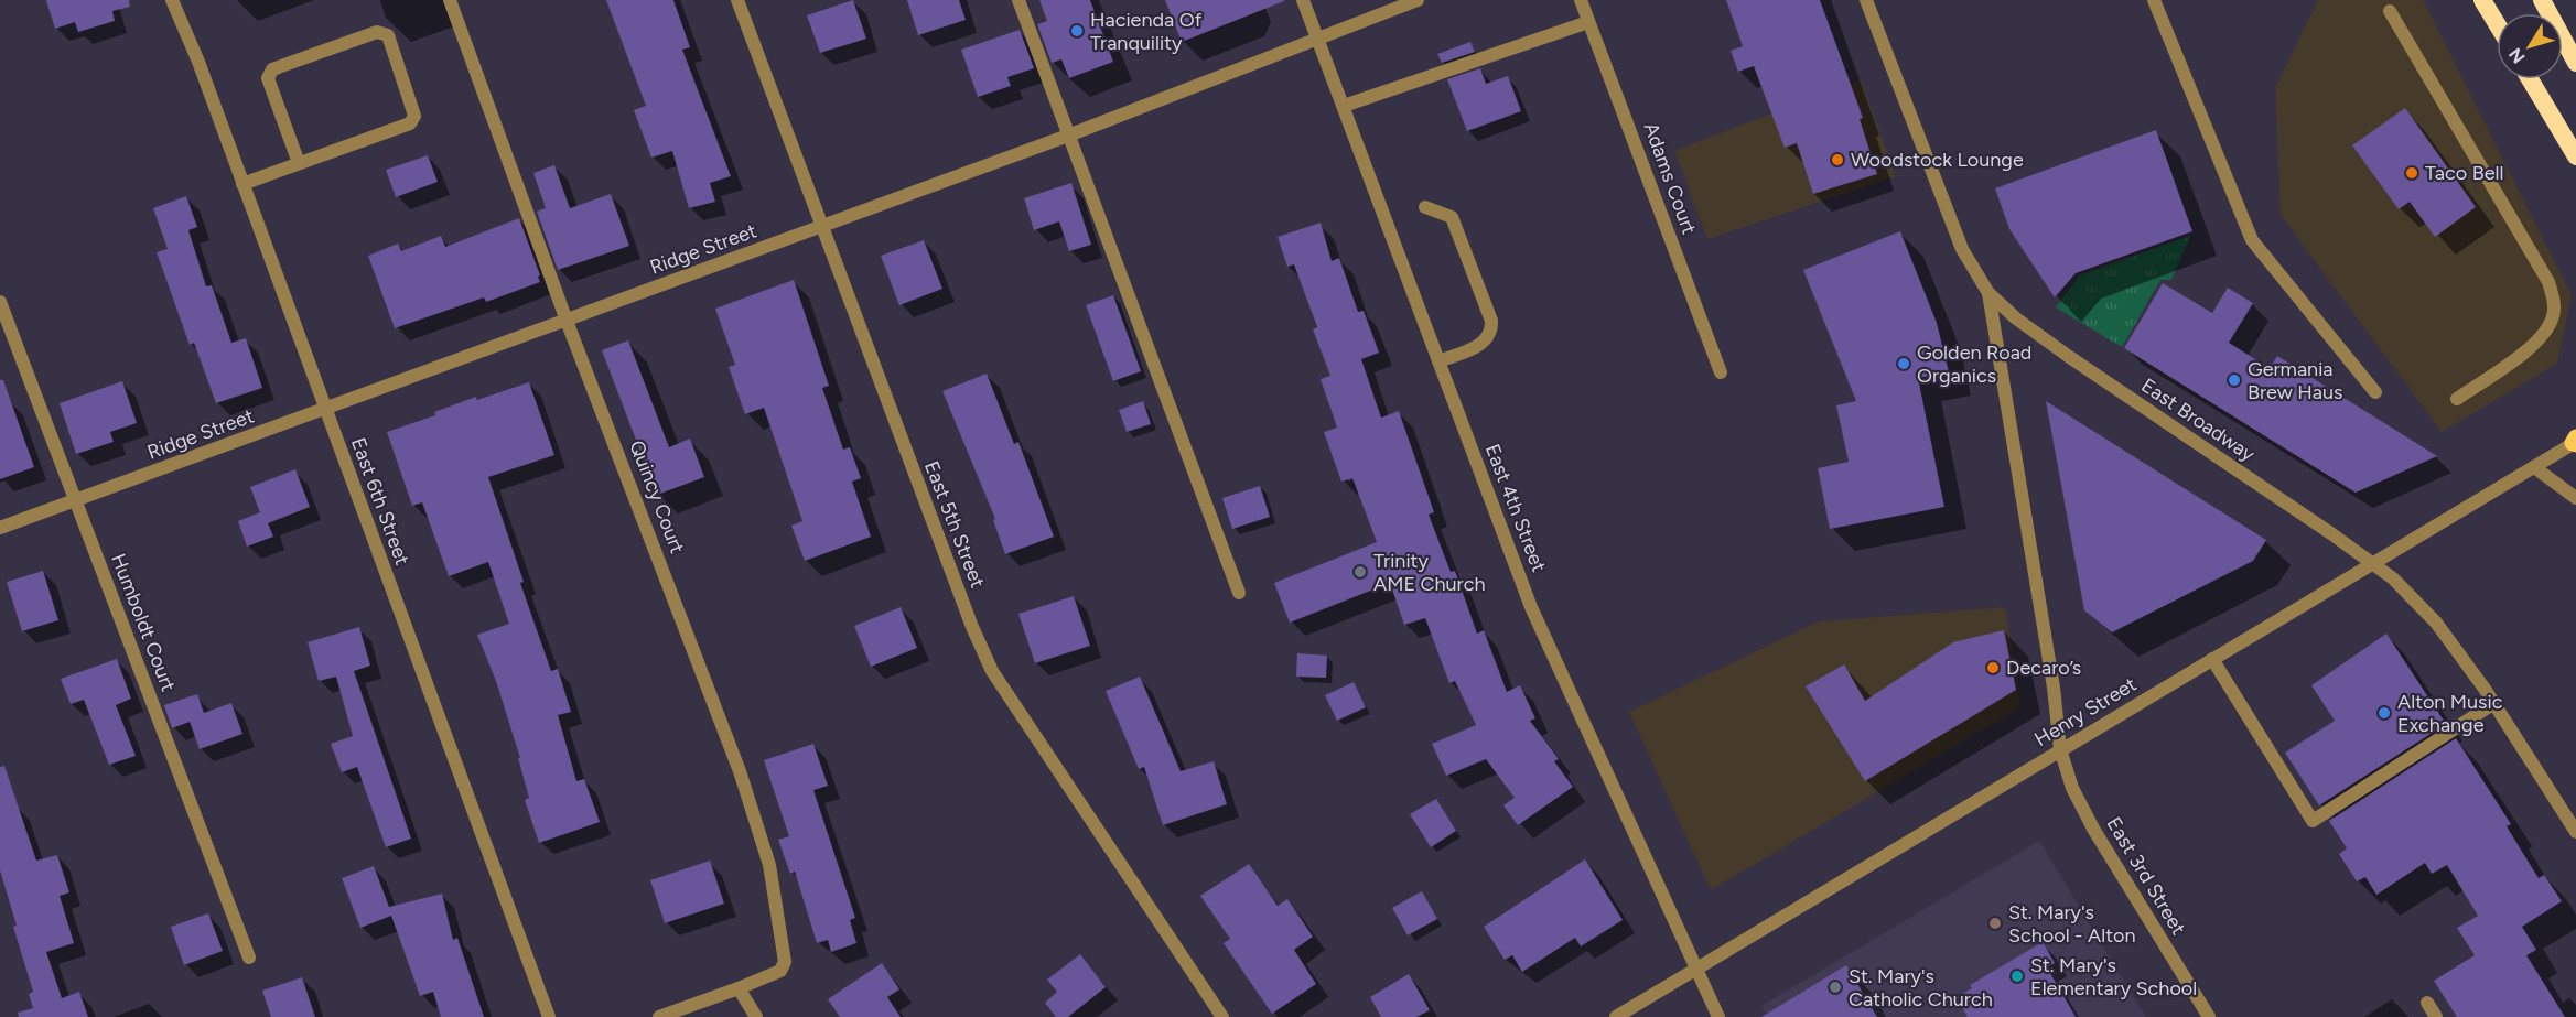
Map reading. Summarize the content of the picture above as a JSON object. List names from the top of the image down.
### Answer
{
  "streets": {
    "street": [
      "Adams Court",
      "Ridge Street",
      "East Broadway",
      "Quincy Court",
      "East 6th Street",
      "East 4th Street",
      "East 5th Street",
      "Humboldt Court",
      "Henry Street",
      "East 3rd Street"
    ]
  },
  "crossings": [
    ["Ridge Street", "Quincy Court"],
    ["Ridge Street", "East 6th Street"],
    ["Ridge Street", "East 4th Street"],
    ["Ridge Street", "East 5th Street"],
    ["Ridge Street", "Humboldt Court"],
    ["East Broadway", "Henry Street"],
    ["East Broadway", "East 3rd Street"],
    ["East 4th Street", "Henry Street"],
    ["Henry Street", "East 3rd Street"]
  ],
  "places": [
    "Hacienda Of Tranquility",
    "Woodstock Lounge",
    "Taco Bell",
    "Golden Road Organics",
    "Germania Brew Haus",
    "Trinity AME Church",
    "Decaro’s",
    "Alton Music Exchange",
    "St. Mary's School - Alton",
    "St. Mary's Elementary School",
    "St. Mary's Catholic Church"
  ],
  "north": "bottom left"
}
